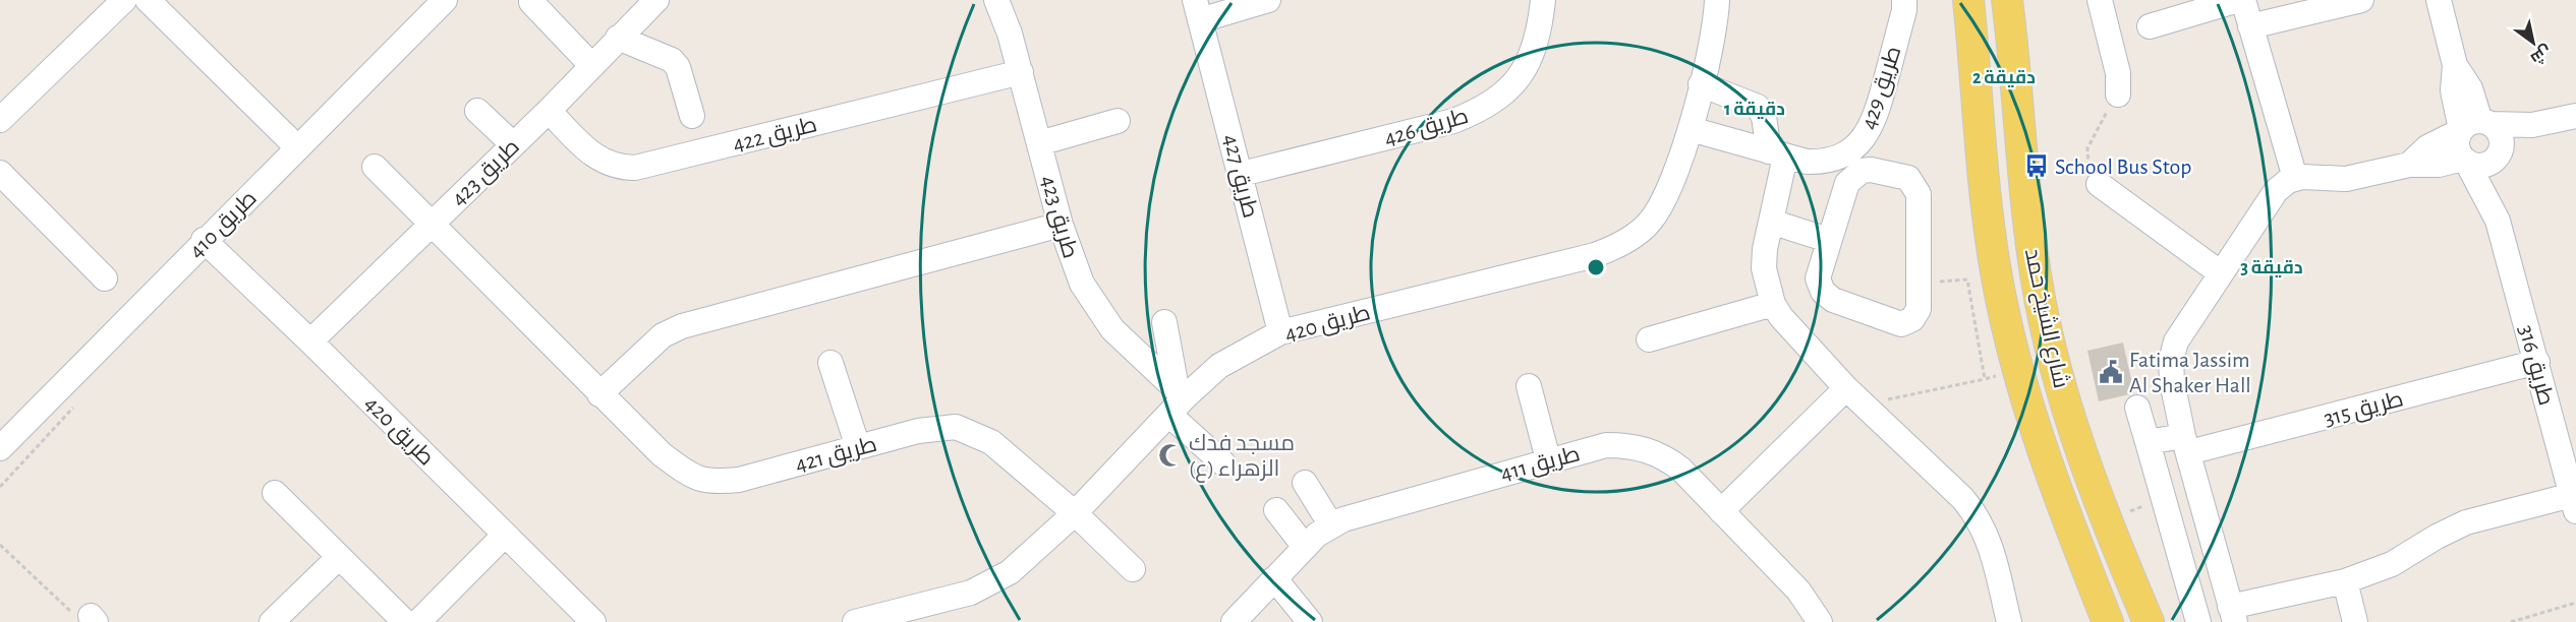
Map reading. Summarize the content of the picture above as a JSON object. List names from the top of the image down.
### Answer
{
  "streets": {
    "main road": ["شارع الشيخ حمد"],
    "street": [
      "طريق 429",
      "طريق 426",
      "طريق 422",
      "طريق 423",
      "طريق 427",
      "طريق 410",
      "طريق 420",
      "طريق 316",
      "طريق 315",
      "طريق 421",
      "طريق 411"
    ]
  },
  "crossings": [
    ["طريق 429", "طريق 420"],
    ["طريق 426", "طريق 427"],
    ["طريق 422", "طريق 423"],
    ["طريق 423", "طريق 420"],
    ["طريق 423", "طريق 421"],
    ["طريق 427", "طريق 420"],
    ["طريق 410", "طريق 420"],
    ["طريق 420", "طريق 421"],
    ["طريق 316", "طريق 315"]
  ],
  "places": {
    "bus stop": ["School Bus Stop"],
    "public building": ["Fatima Jassim Al Shaker Hall"],
    "mosque": ["مسجد فدك الزهراء (ع)"]
  },
  "north": "bottom right",
  "rings": ["2 دقيقة", "1 دقيقة", "3 دقيقة"]
}
